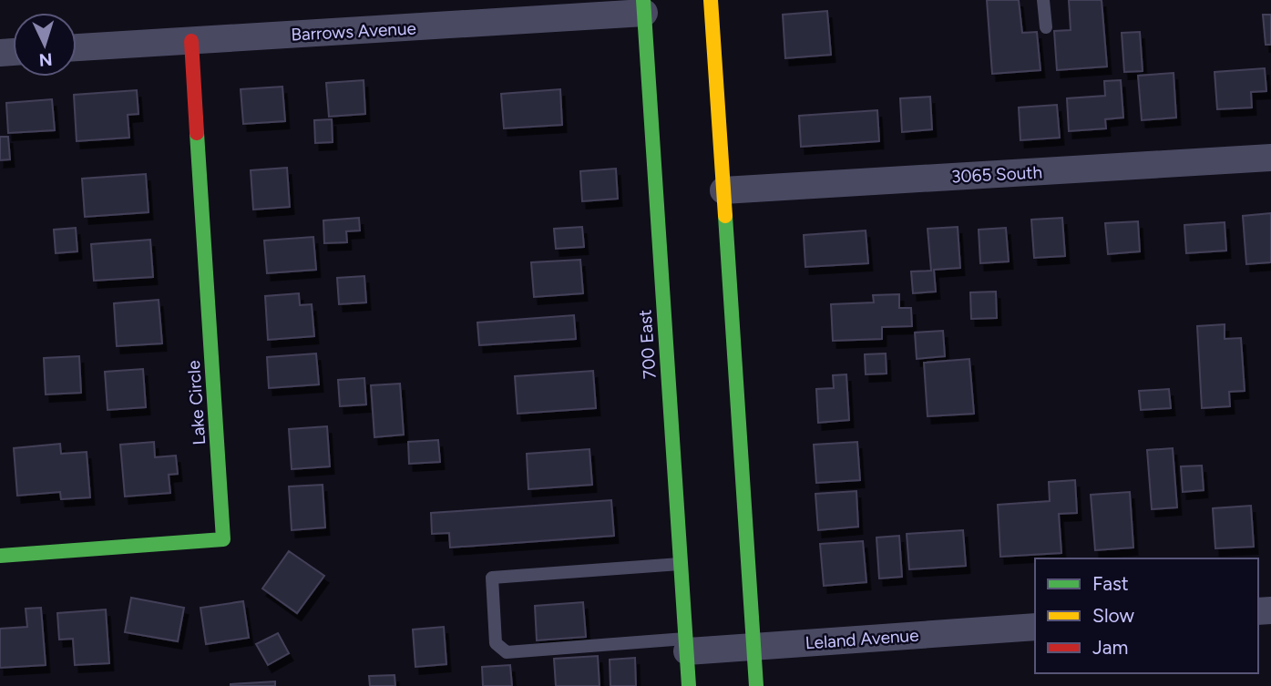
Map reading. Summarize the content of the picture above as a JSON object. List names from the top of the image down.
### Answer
{
  "streets": {
    "main road": ["700 East", "Lake Circle"],
    "street": ["Barrows Avenue", "3065 South", "Leland Avenue"]
  },
  "crossings": [
    ["Barrows Avenue", "700 East"],
    ["Barrows Avenue", "Lake Circle"],
    ["700 East", "Leland Avenue"]
  ],
  "legend": ["Fast", "Slow", "Jam"],
  "north": "bottom"
}
